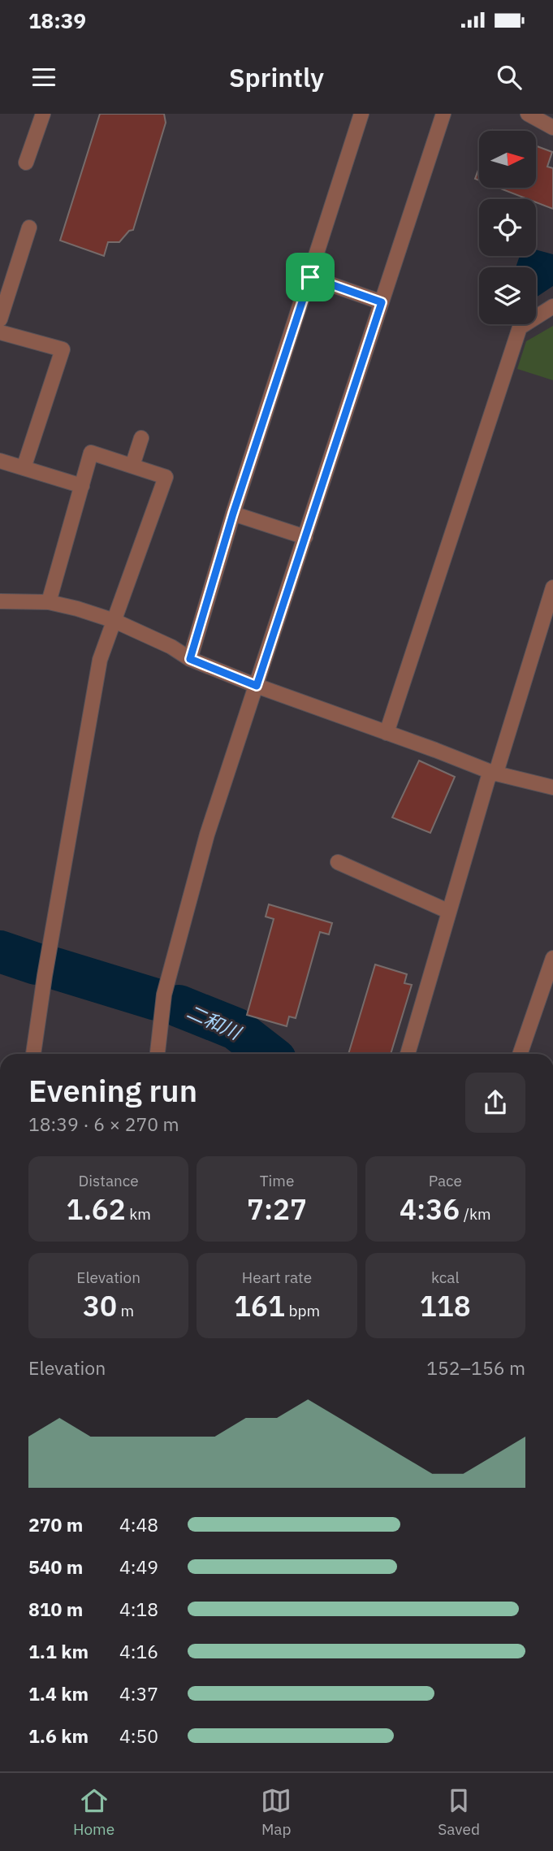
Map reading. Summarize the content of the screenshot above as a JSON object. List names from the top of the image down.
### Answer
{
  "water": ["二和川"],
  "north": "right",
  "page": {
    "status": "18:39",
    "header": "Sprintly",
    "heading": ["Evening run", "18:39 · 6 × 270 m"],
    "stats": [
      ["Distance", "1.62 km"],
      ["Time", "7:27"],
      ["Pace", "4:36 /km"],
      ["Elevation", "30 m"],
      ["Heart rate", "161 bpm"],
      ["kcal", "118"]
    ],
    "chart": ["Elevation", "152–156 m"],
    "list": [
      {
        "name": "270 m",
        "note": "4:48"
      },
      {
        "name": "540 m",
        "note": "4:49"
      },
      {
        "name": "810 m",
        "note": "4:18"
      },
      {
        "name": "1.1 km",
        "note": "4:16"
      },
      {
        "name": "1.4 km",
        "note": "4:37"
      },
      {
        "name": "1.6 km",
        "note": "4:50"
      }
    ],
    "tabs": ["Home", "Map", "Saved"]
  }
}
